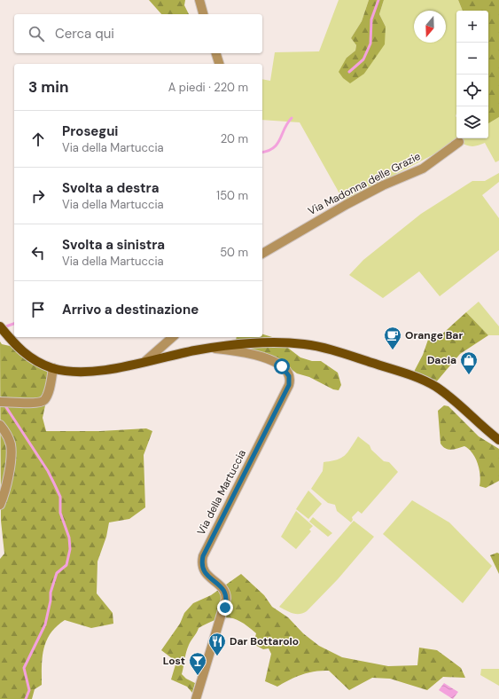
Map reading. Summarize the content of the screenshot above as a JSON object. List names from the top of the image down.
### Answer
{
  "streets": {
    "street": ["Via Madonna delle Grazie", "Via della Martuccia"]
  },
  "places": {
    "cafe": ["Orange Bar"],
    "shop": ["Dacia"],
    "restaurant": ["Dar Bottarolo"],
    "bar": ["Lost"]
  },
  "north": "bottom",
  "page": {
    "map_buttons": ["+", "−"],
    "search": "Cerca qui",
    "heading": ["3 min", "A piedi · 220 m"],
    "list": [
      ["Prosegui", "Via della Martuccia", "20 m"],
      ["Svolta a destra", "Via della Martuccia", "150 m"],
      ["Svolta a sinistra", "Via della Martuccia", "50 m"],
      "Arrivo a destinazione"
    ]
  }
}
